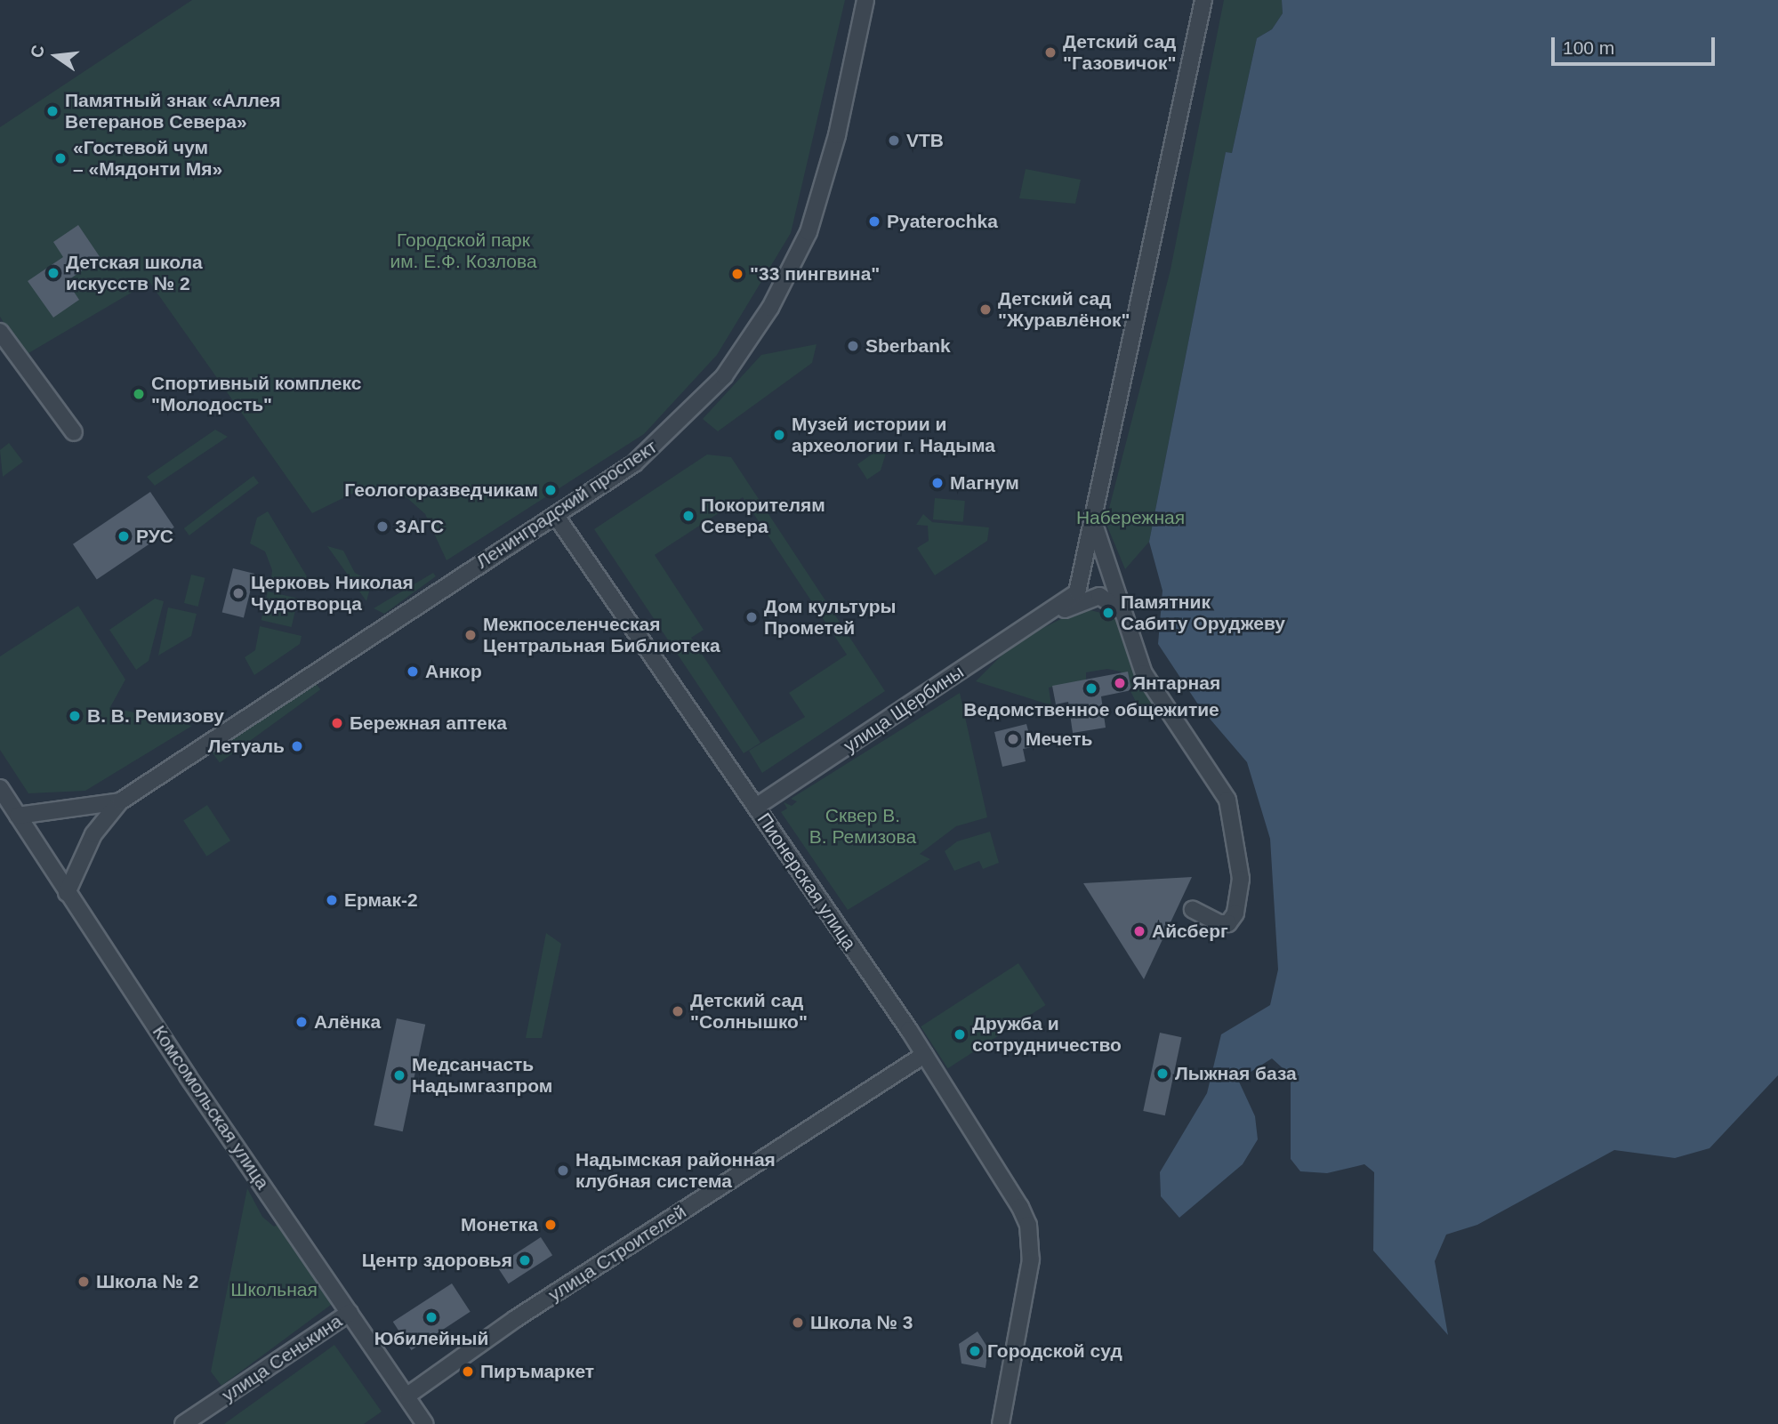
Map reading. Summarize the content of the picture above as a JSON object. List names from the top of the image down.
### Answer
{
  "streets": {
    "street": [
      "Ленинградский проспект",
      "улица Щербины",
      "Пионерская улица",
      "Комсомольская улица",
      "улица Строителей",
      "улица Сенькина"
    ]
  },
  "crossings": [
    ["Ленинградский проспект", "Пионерская улица"],
    ["улица Щербины", "Пионерская улица"],
    ["Пионерская улица", "улица Строителей"],
    ["Комсомольская улица", "улица Строителей"],
    ["Комсомольская улица", "улица Сенькина"]
  ],
  "parks": [
    "Городской парк им. Е.Ф. Козлова",
    "Набережная",
    "Сквер В. В. Ремизова",
    "Школьная"
  ],
  "places": [
    "Детский сад \"Газовичок\"",
    "Памятный знак «Аллея Ветеранов Севера»",
    "VTB",
    "«Гостевой чум – «Мядонти Мя»",
    "Pyaterochka",
    "Детская школа искусств № 2",
    "\"33 пингвина\"",
    "Детский сад \"Журавлёнок\"",
    "Sberbank",
    "Спортивный комплекс \"Молодость\"",
    "Музей истории и археологии г. Надыма",
    "Магнум",
    "Геологоразведчикам",
    "Покорителям Севера",
    "ЗАГС",
    "РУС",
    "Церковь Николая Чудотворца",
    "Памятник Сабиту Оруджеву",
    "Дом культуры Прометей",
    "Межпоселенческая Центральная Библиотека",
    "Анкор",
    "Янтарная",
    "Ведомственное общежитие",
    "В. В. Ремизову",
    "Бережная аптека",
    "Мечеть",
    "Летуаль",
    "Ермак-2",
    "Айсберг",
    "Детский сад \"Солнышко\"",
    "Алёнка",
    "Дружба и сотрудничество",
    "Лыжная база",
    "Медсанчасть Надымгазпром",
    "Надымская районная клубная система",
    "Монетка",
    "Центр здоровья",
    "Школа № 2",
    "Юбилейный",
    "Школа № 3",
    "Городской суд",
    "Пиръмаркет"
  ],
  "scale_bar": "100 m",
  "north": "left"
}
